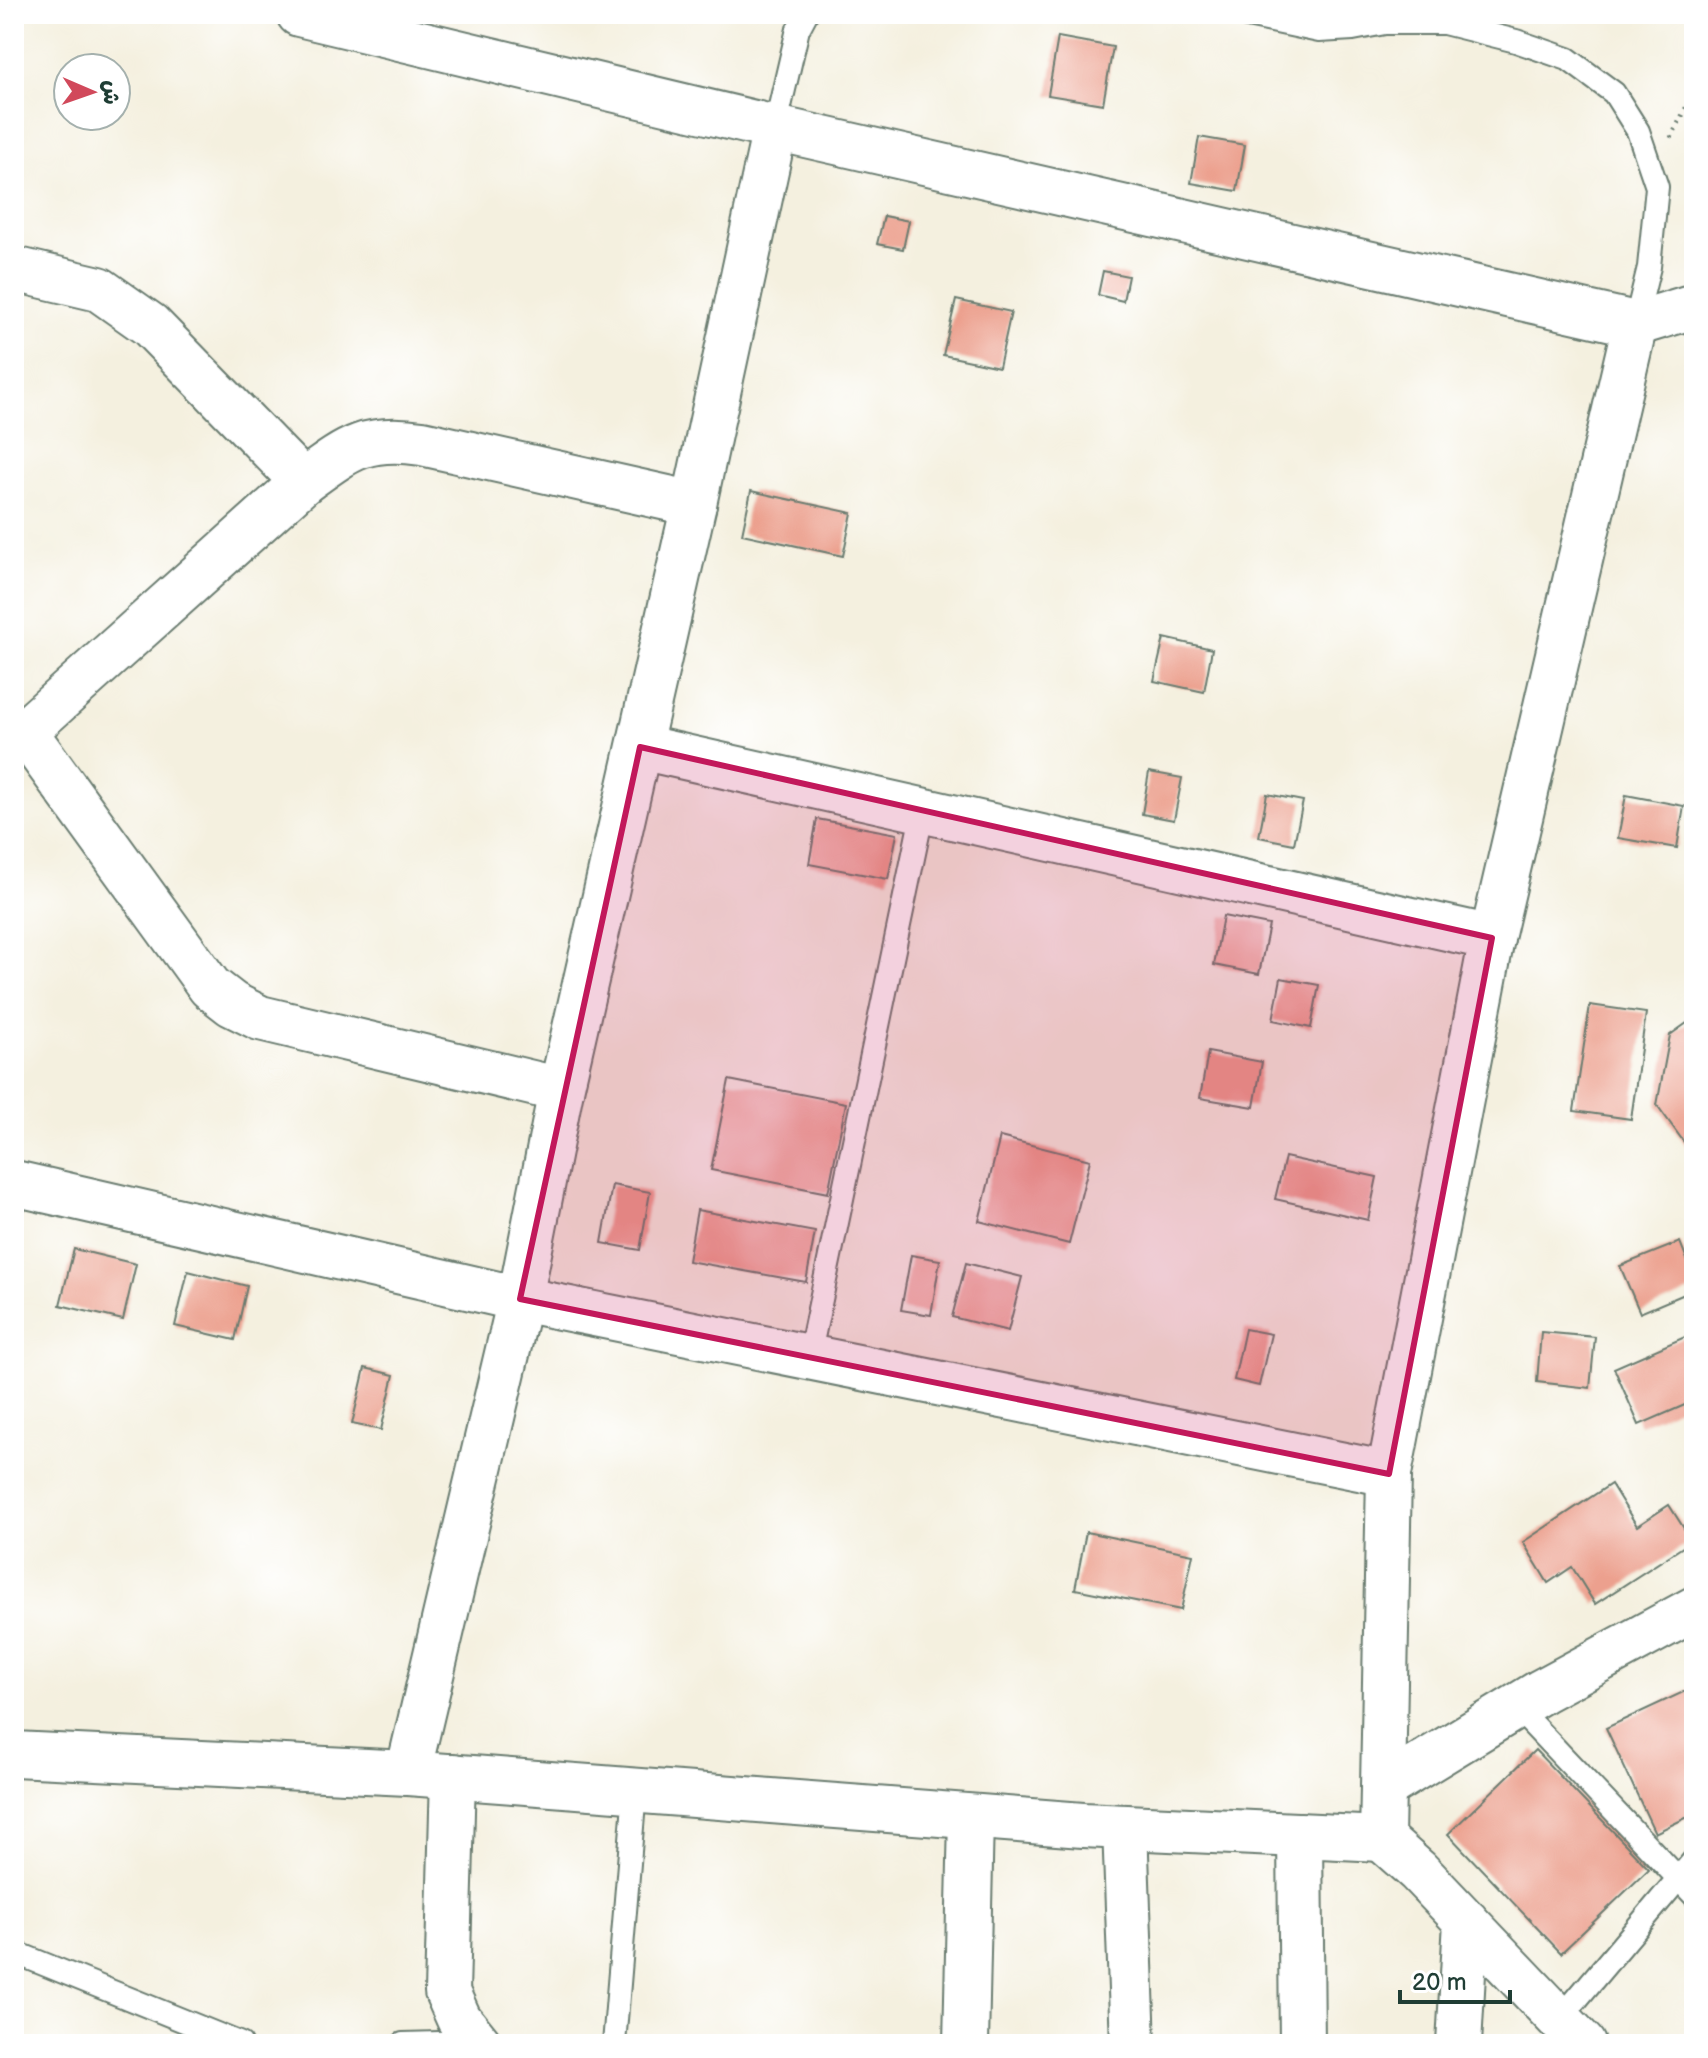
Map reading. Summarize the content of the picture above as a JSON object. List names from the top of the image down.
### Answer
{
  "scale_bar": "20 m",
  "north": "right"
}
